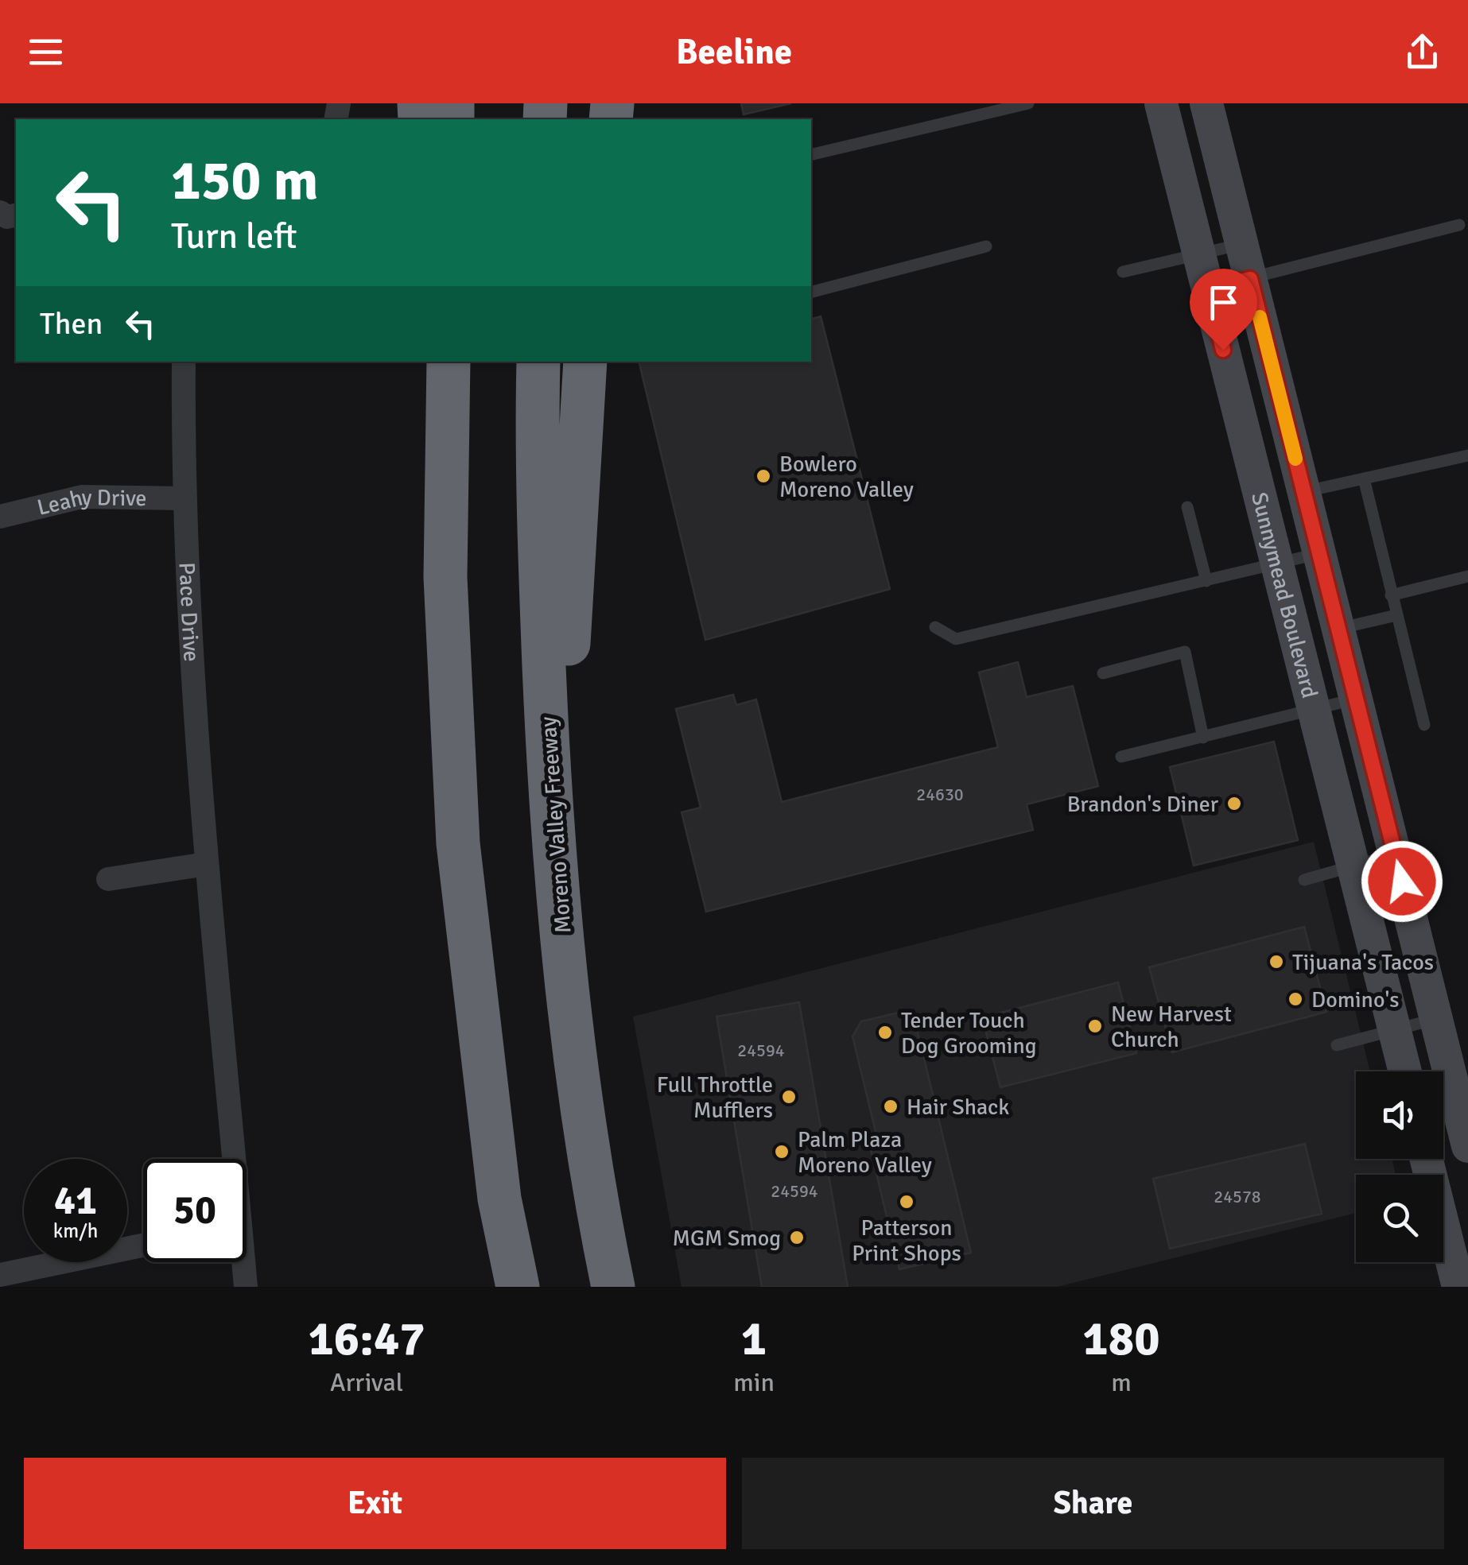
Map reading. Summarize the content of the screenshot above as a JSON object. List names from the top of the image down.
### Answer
{
  "streets": {
    "highway": ["Moreno Valley Freeway"],
    "main road": ["Sunnymead Boulevard"],
    "street": ["Leahy Drive", "Pace Drive"]
  },
  "crossings": [
    ["Leahy Drive", "Pace Drive"]
  ],
  "places": [
    "Bowlero Moreno Valley",
    "Brandon's Diner",
    "Tijuana's Tacos",
    "Domino's",
    "New Harvest Church",
    "Tender Touch Dog Grooming",
    "Full Throttle Mufflers",
    "Hair Shack",
    "Palm Plaza Moreno Valley",
    "Patterson Print Shops",
    "MGM Smog"
  ],
  "house_numbers": [
    "24630",
    "24594",
    "24594",
    "24578"
  ],
  "page": {
    "header": "Beeline",
    "turn": ["150 m", "Turn left"],
    "then": "Then",
    "speed": "41 km/h",
    "limit": "50",
    "eta": [
      "16:47",
      "Arrival",
      "1",
      "min",
      "180",
      "m"
    ],
    "buttons": ["Exit", "Share"]
  }
}
